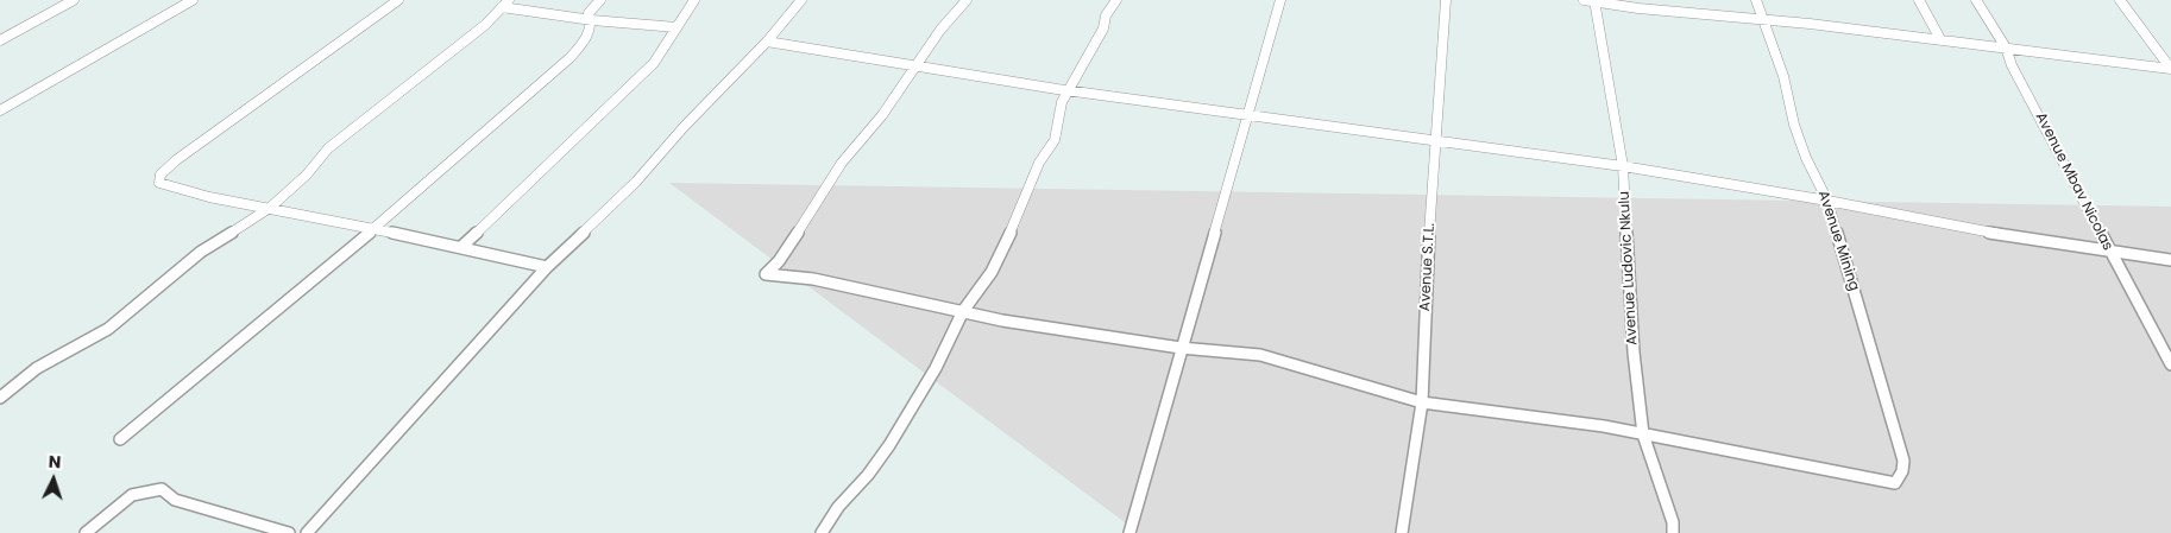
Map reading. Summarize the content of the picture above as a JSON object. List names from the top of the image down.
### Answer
{
  "streets": {
    "street": [
      "Avenue Mbav Nicolas",
      "Avenue Mining",
      "Avenue S.T.L.",
      "Avenue Ludovic Nkulu"
    ]
  },
  "crossings": [
    ["Avenue Mining", "Avenue Ludovic Nkulu"]
  ],
  "north": "top"
}
